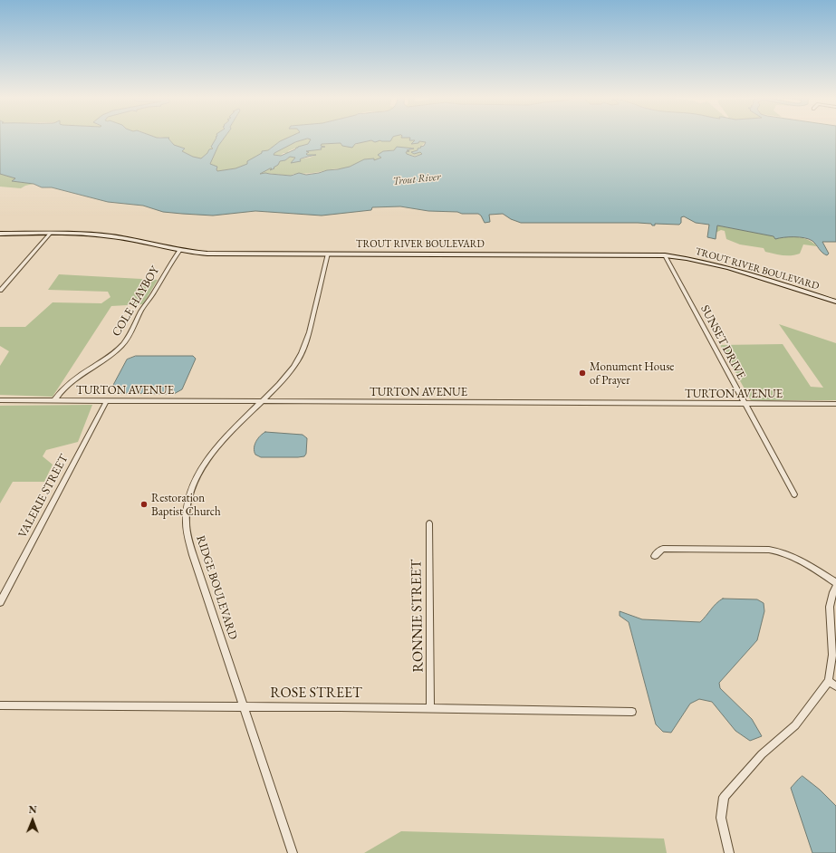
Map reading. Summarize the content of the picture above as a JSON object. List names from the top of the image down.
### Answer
{
  "streets": {
    "street": [
      "TROUT RIVER BOULEVARD",
      "COLE HAYBOY",
      "SUNSET DRIVE",
      "TURTON AVENUE",
      "VALERIE STREET",
      "RIDGE BOULEVARD",
      "RONNIE STREET",
      "ROSE STREET"
    ]
  },
  "crossings": [
    ["TROUT RIVER BOULEVARD", "COLE HAYBOY"],
    ["TROUT RIVER BOULEVARD", "SUNSET DRIVE"],
    ["TROUT RIVER BOULEVARD", "RIDGE BOULEVARD"],
    ["COLE HAYBOY", "TURTON AVENUE"],
    ["SUNSET DRIVE", "TURTON AVENUE"],
    ["TURTON AVENUE", "VALERIE STREET"],
    ["TURTON AVENUE", "RIDGE BOULEVARD"],
    ["RIDGE BOULEVARD", "ROSE STREET"],
    ["RONNIE STREET", "ROSE STREET"]
  ],
  "water": ["Trout River"],
  "places": ["Monument House of Prayer", "Restoration Baptist Church"],
  "north": "top"
}
